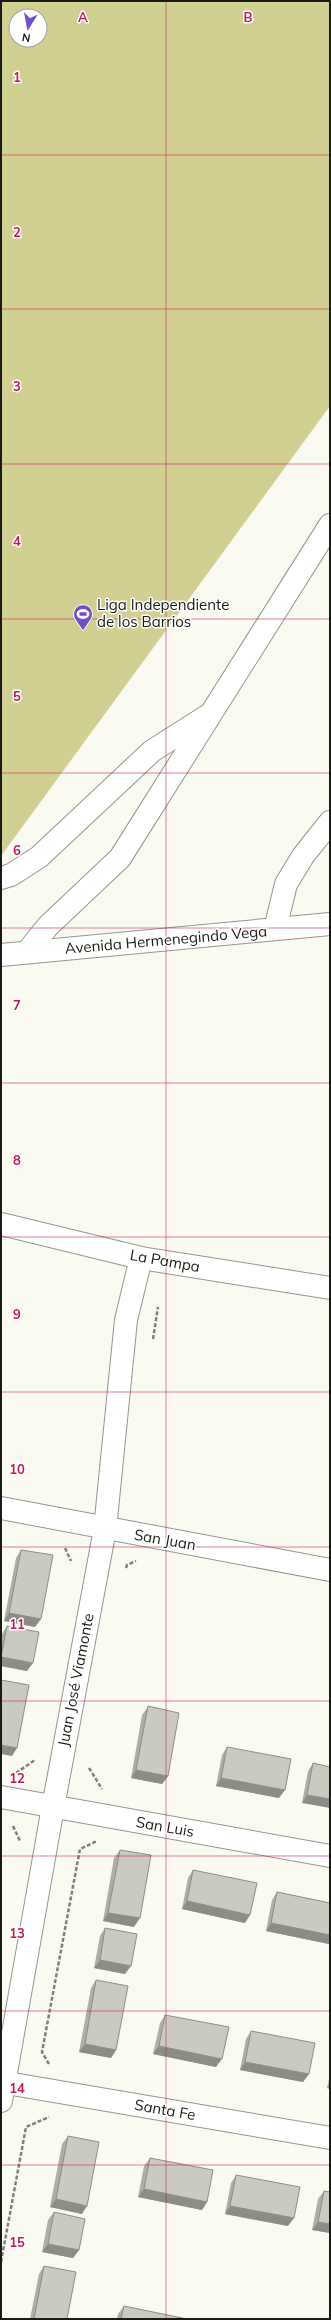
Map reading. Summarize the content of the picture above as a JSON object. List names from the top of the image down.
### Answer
{
  "streets": {
    "street": [
      "Avenida Hermenegindo Vega",
      "La Pampa",
      "San Juan",
      "Juan José Viamonte",
      "San Luis",
      "Santa Fe"
    ]
  },
  "crossings": [
    ["La Pampa", "Juan José Viamonte"],
    ["San Juan", "Juan José Viamonte"],
    ["Juan José Viamonte", "San Luis"],
    ["Juan José Viamonte", "Santa Fe"]
  ],
  "places": {
    "sports": ["Liga Independiente de los Barrios"]
  },
  "north": "bottom",
  "grid": {
    "columns": ["A", "B"],
    "rows": [
      "1",
      "2",
      "3",
      "4",
      "5",
      "6",
      "7",
      "8",
      "9",
      "10",
      "11",
      "12",
      "13",
      "14",
      "15"
    ]
  }
}
